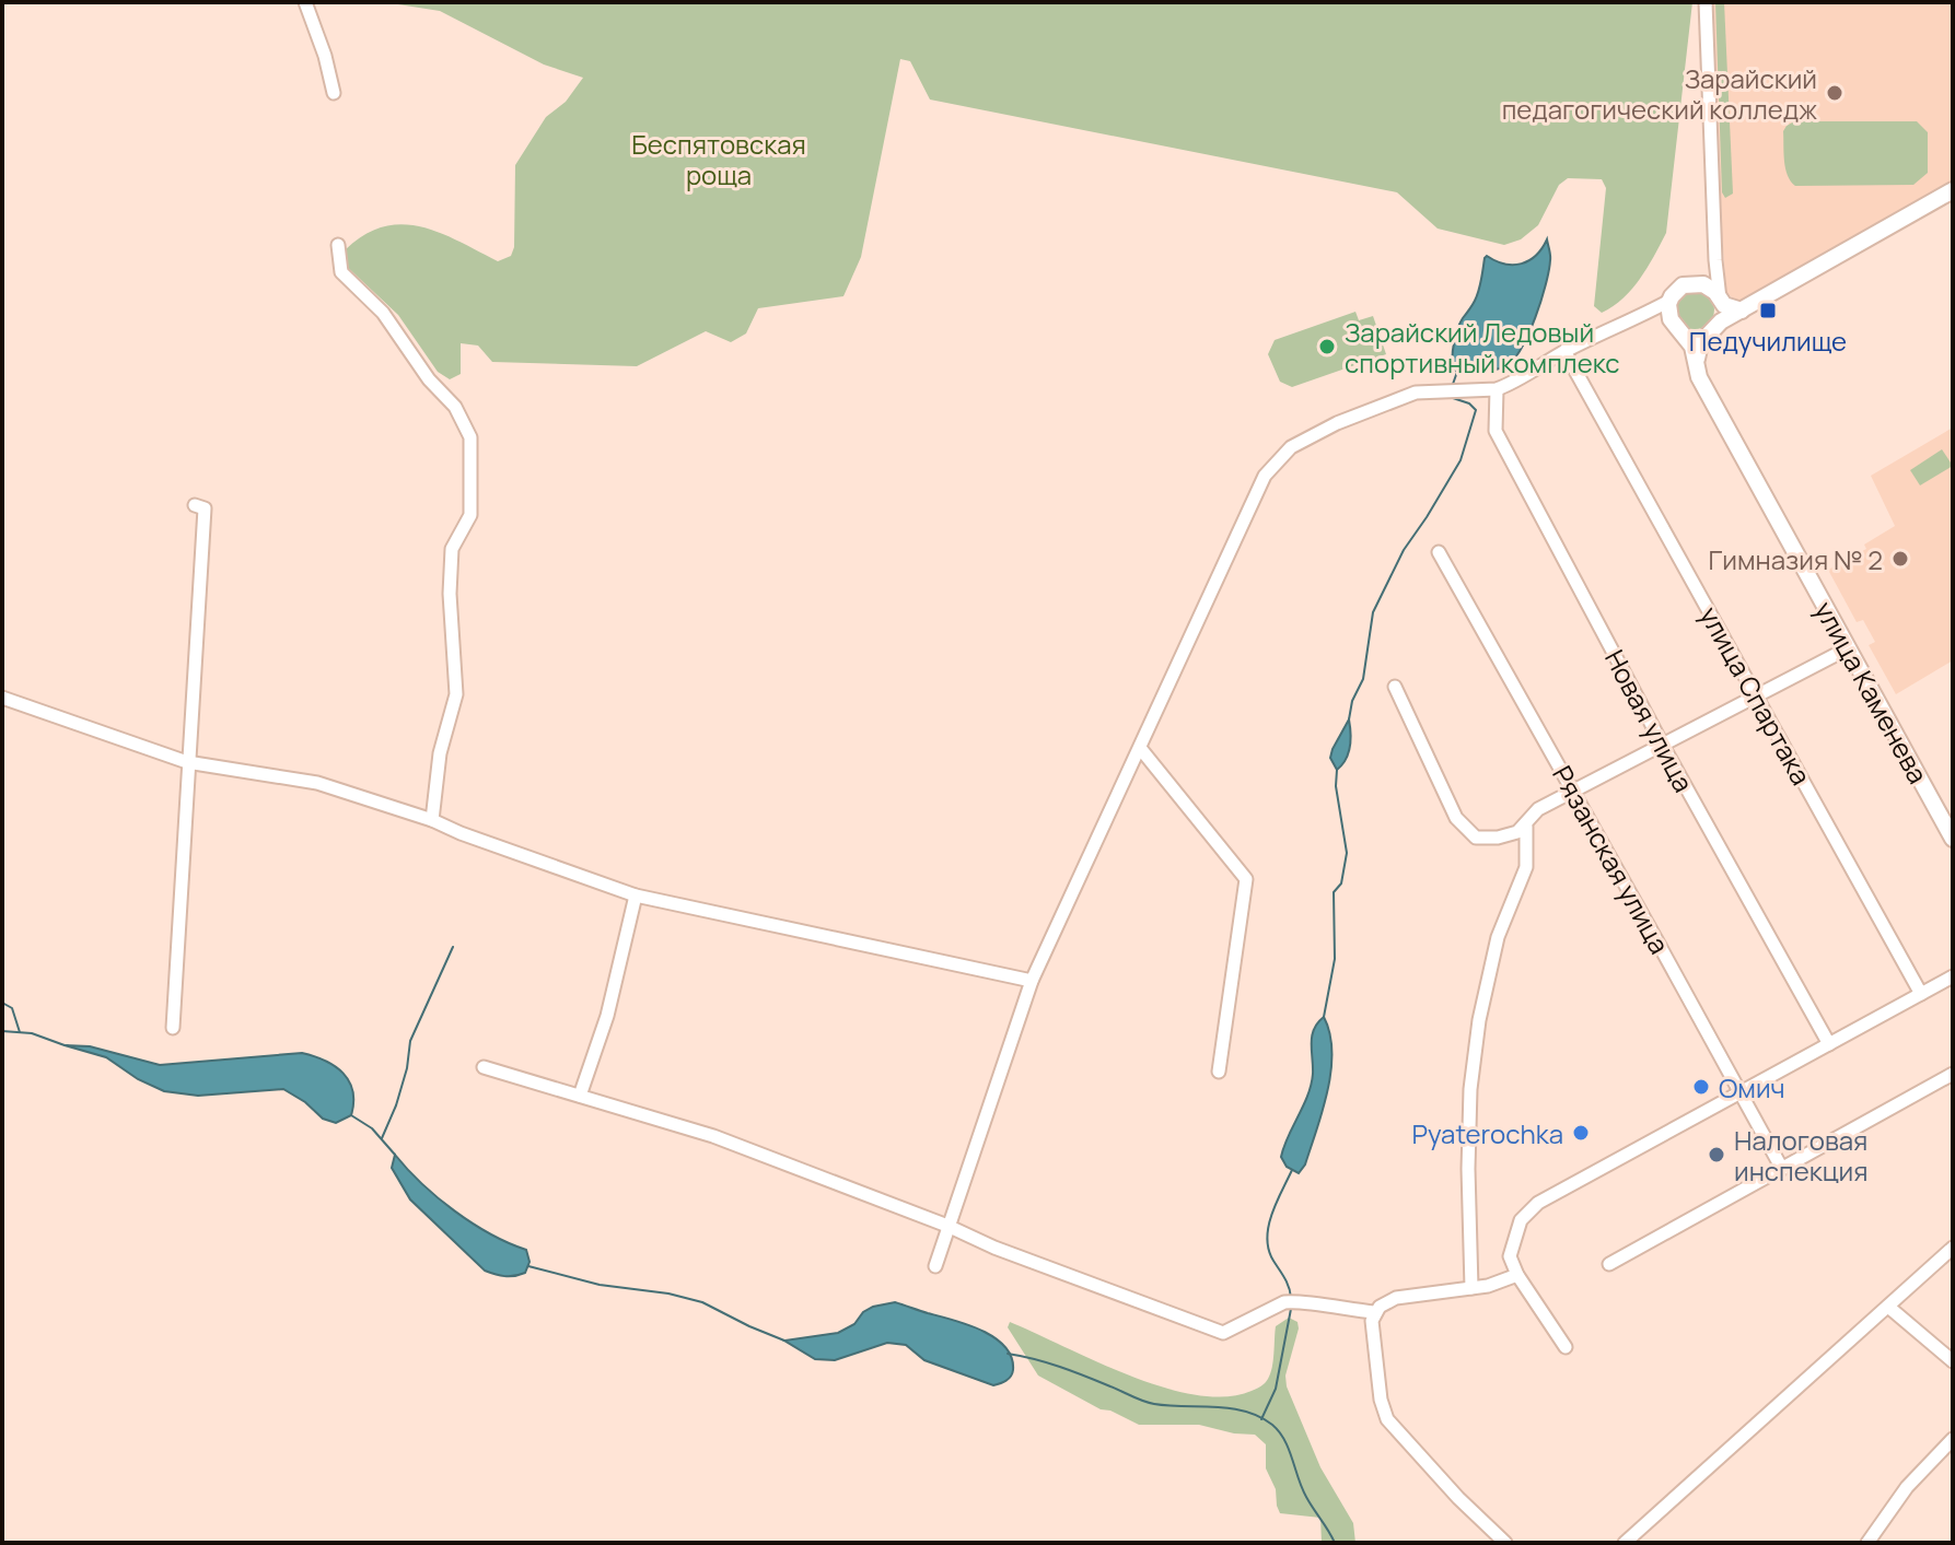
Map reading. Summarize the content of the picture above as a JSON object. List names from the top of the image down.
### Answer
{
  "streets": {
    "main road": ["улица Каменева"],
    "street": ["улица Спартака", "Новая улица", "Рязанская улица"]
  },
  "parks": ["Беспятовская роща"],
  "places": {
    "other": [
      "Зарайский педагогический колледж",
      "Зарайский Ледовый спортивный комплекс",
      "Гимназия № 2",
      "Омич",
      "Pyaterochka",
      "Налоговая инспекция"
    ],
    "transit": ["Педучилище"]
  }
}
